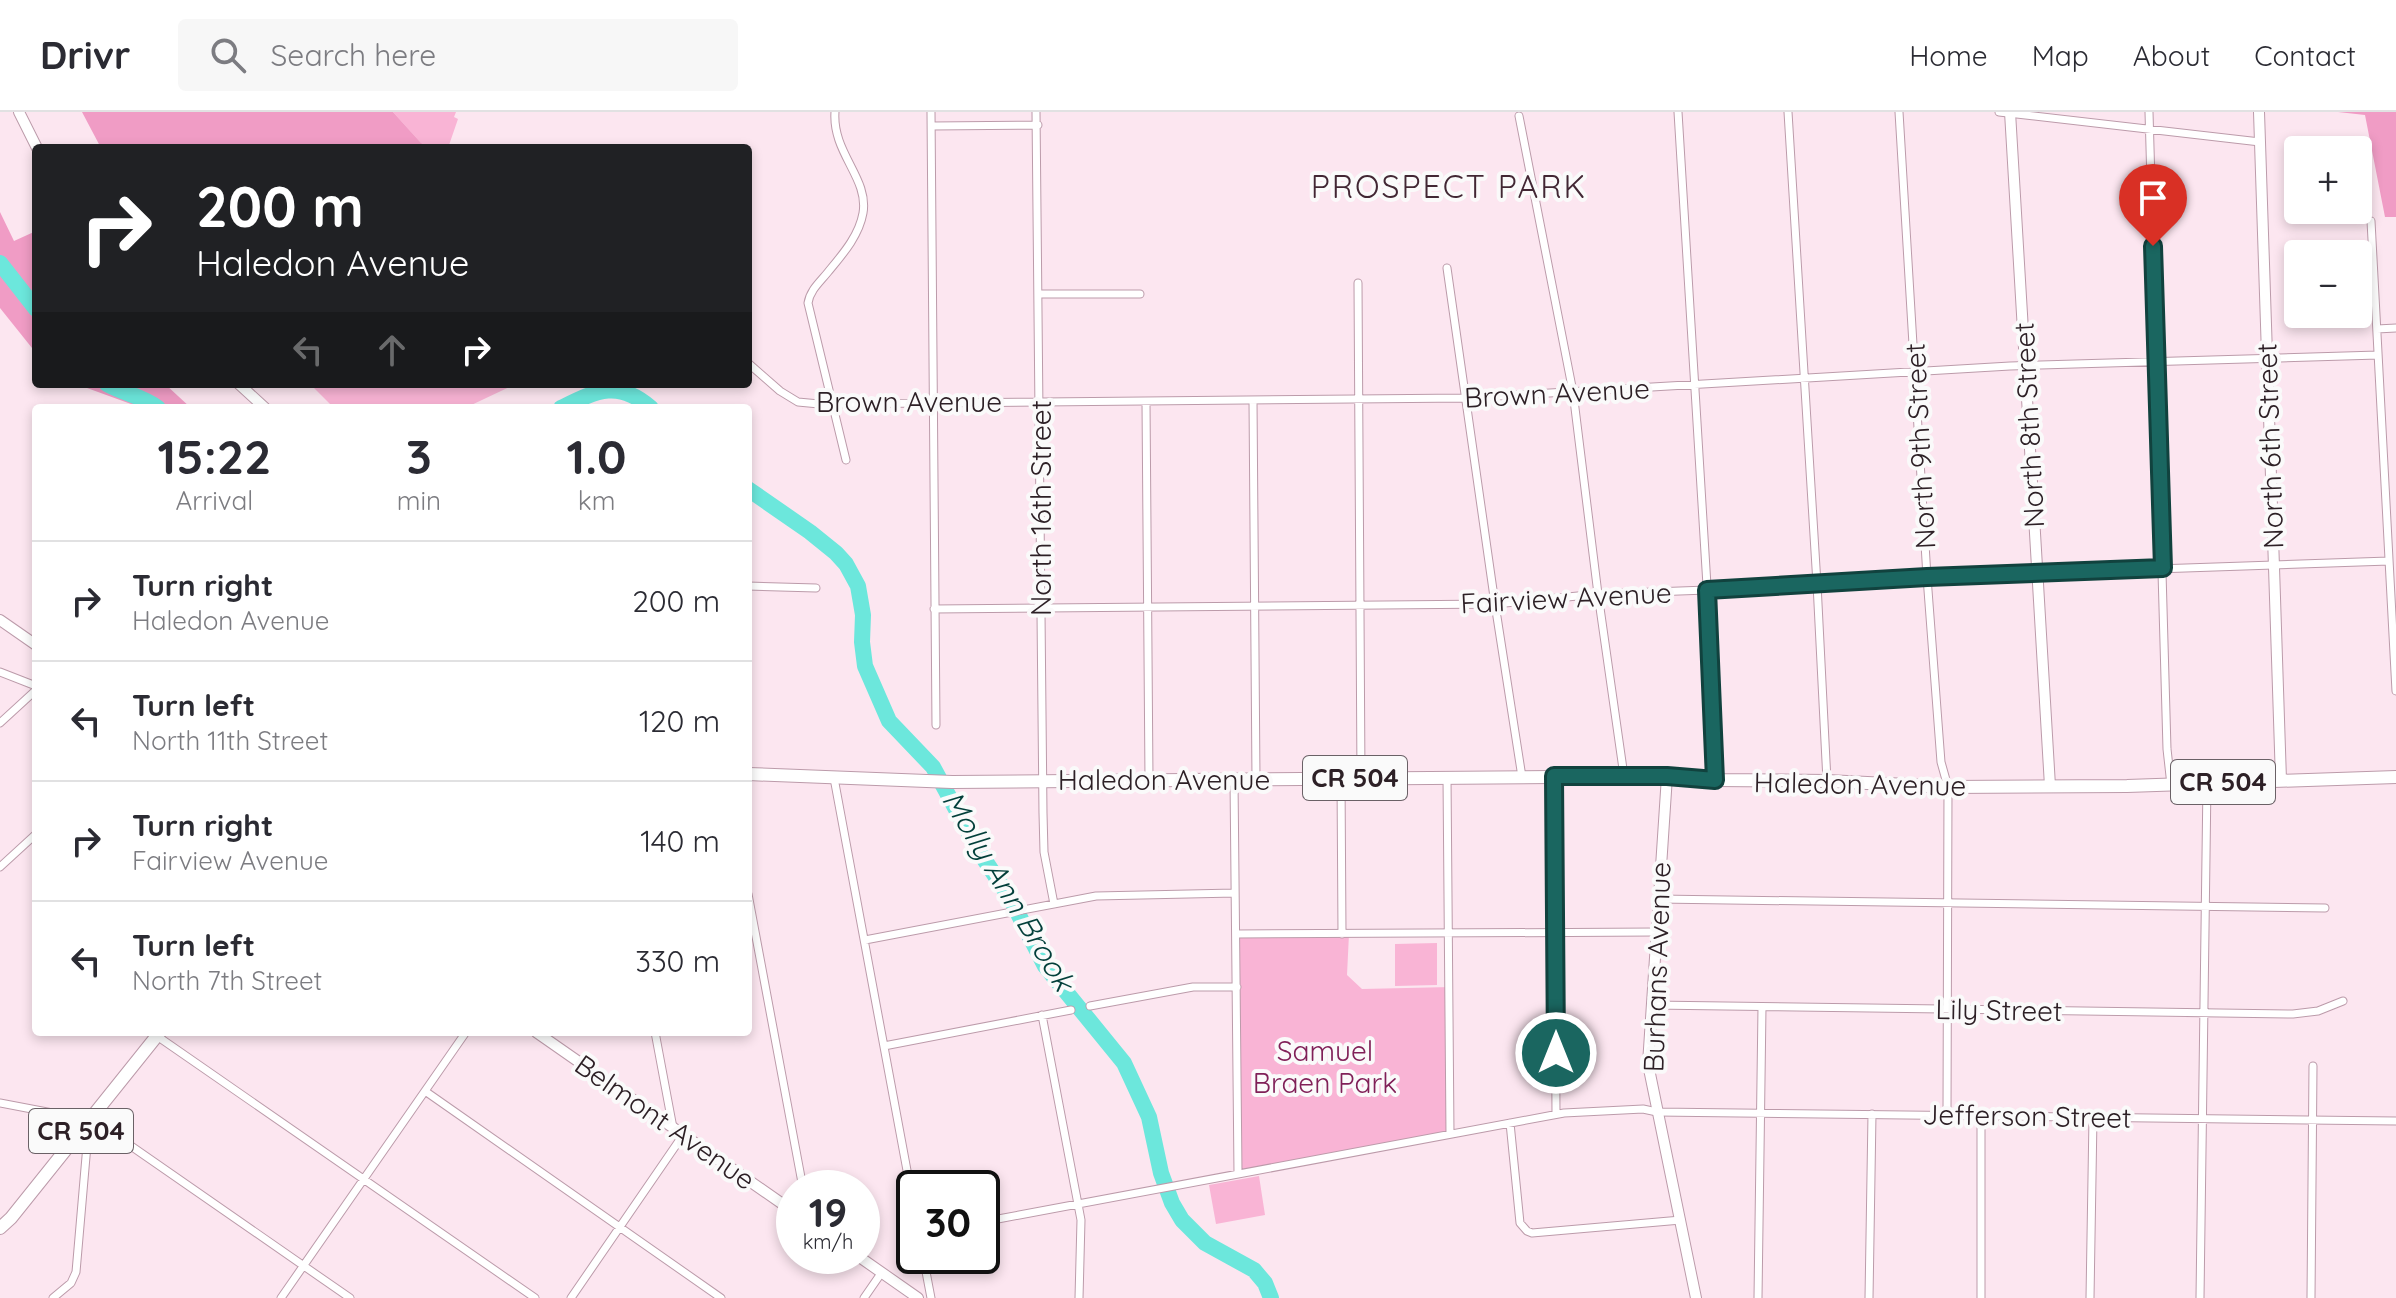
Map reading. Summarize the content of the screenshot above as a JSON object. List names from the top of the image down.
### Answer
{
  "streets": {
    "main road": ["CR 504", "Haledon Avenue"],
    "street": [
      "Brown Avenue",
      "North 8th Street",
      "North 9th Street",
      "North 6th Street",
      "North 16th Street",
      "Fairview Avenue",
      "Burhans Avenue",
      "Lily Street",
      "Jefferson Street",
      "Belmont Avenue"
    ]
  },
  "crossings": [
    ["Brown Avenue", "North 8th Street"],
    ["Brown Avenue", "North 9th Street"],
    ["Brown Avenue", "North 6th Street"],
    ["Brown Avenue", "North 16th Street"],
    ["North 8th Street", "Fairview Avenue"],
    ["North 8th Street", "Haledon Avenue"],
    ["North 9th Street", "Fairview Avenue"],
    ["North 9th Street", "Haledon Avenue"],
    ["North 9th Street", "Lily Street"],
    ["North 9th Street", "Jefferson Street"],
    ["North 6th Street", "Fairview Avenue"],
    ["North 6th Street", "Haledon Avenue"],
    ["North 16th Street", "Fairview Avenue"],
    ["North 16th Street", "Haledon Avenue"],
    ["Haledon Avenue", "Burhans Avenue"],
    ["Burhans Avenue", "Lily Street"],
    ["Burhans Avenue", "Jefferson Street"]
  ],
  "districts": ["PROSPECT PARK"],
  "water": ["Molly Ann Brook"],
  "parks": ["Samuel Braen Park"],
  "page": {
    "header": "Drivr",
    "search": "Search here",
    "nav": [
      "Home",
      "Map",
      "About",
      "Contact"
    ],
    "map_buttons": ["+", "−"],
    "turn": ["200 m", "Haledon Avenue"],
    "eta": [
      "15:22",
      "Arrival",
      "3",
      "min",
      "1.0",
      "km"
    ],
    "list": [
      {
        "name": "Turn right",
        "note": "Haledon Avenue",
        "value": "200 m"
      },
      {
        "name": "Turn left",
        "note": "North 11th Street",
        "value": "120 m"
      },
      {
        "name": "Turn right",
        "note": "Fairview Avenue",
        "value": "140 m"
      },
      {
        "name": "Turn left",
        "note": "North 7th Street",
        "value": "330 m"
      }
    ],
    "speed": "19 km/h",
    "limit": "30"
  }
}
